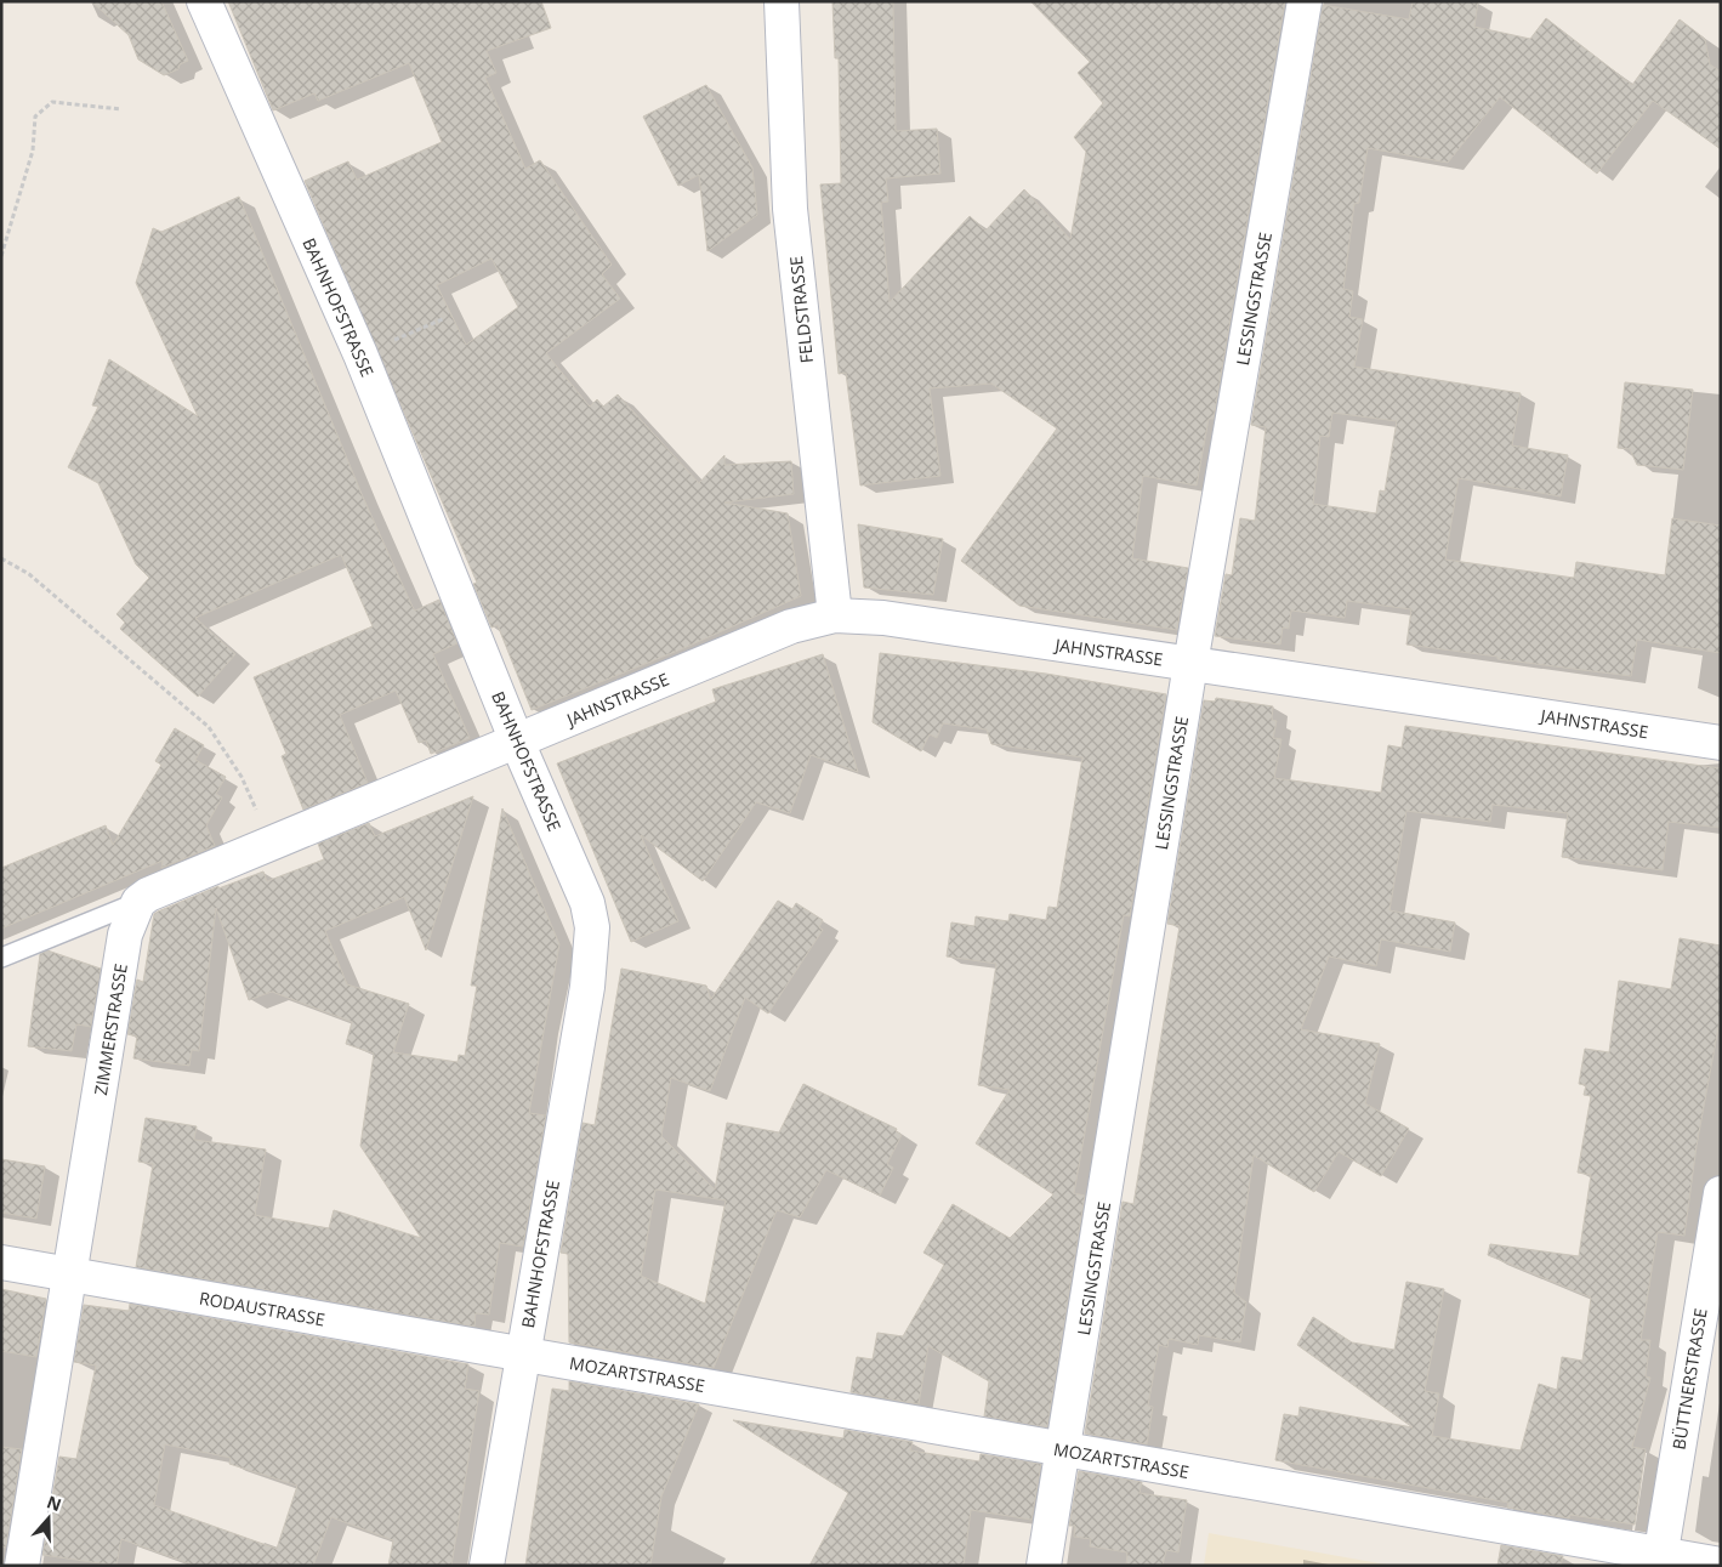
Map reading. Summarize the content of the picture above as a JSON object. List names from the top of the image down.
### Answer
{
  "streets": {
    "street": [
      "LESSINGSTRASSE",
      "BAHNHOFSTRASSE",
      "FELDSTRASSE",
      "JAHNSTRASSE",
      "ZIMMERSTRASSE",
      "RODAUSTRASSE",
      "MOZARTSTRASSE",
      "BÜTTNERSTRASSE"
    ]
  },
  "crossings": [
    ["LESSINGSTRASSE", "JAHNSTRASSE"],
    ["LESSINGSTRASSE", "MOZARTSTRASSE"],
    ["BAHNHOFSTRASSE", "JAHNSTRASSE"],
    ["BAHNHOFSTRASSE", "RODAUSTRASSE"],
    ["BAHNHOFSTRASSE", "MOZARTSTRASSE"],
    ["FELDSTRASSE", "JAHNSTRASSE"],
    ["ZIMMERSTRASSE", "RODAUSTRASSE"],
    ["RODAUSTRASSE", "MOZARTSTRASSE"],
    ["MOZARTSTRASSE", "BÜTTNERSTRASSE"]
  ],
  "north": "top"
}
